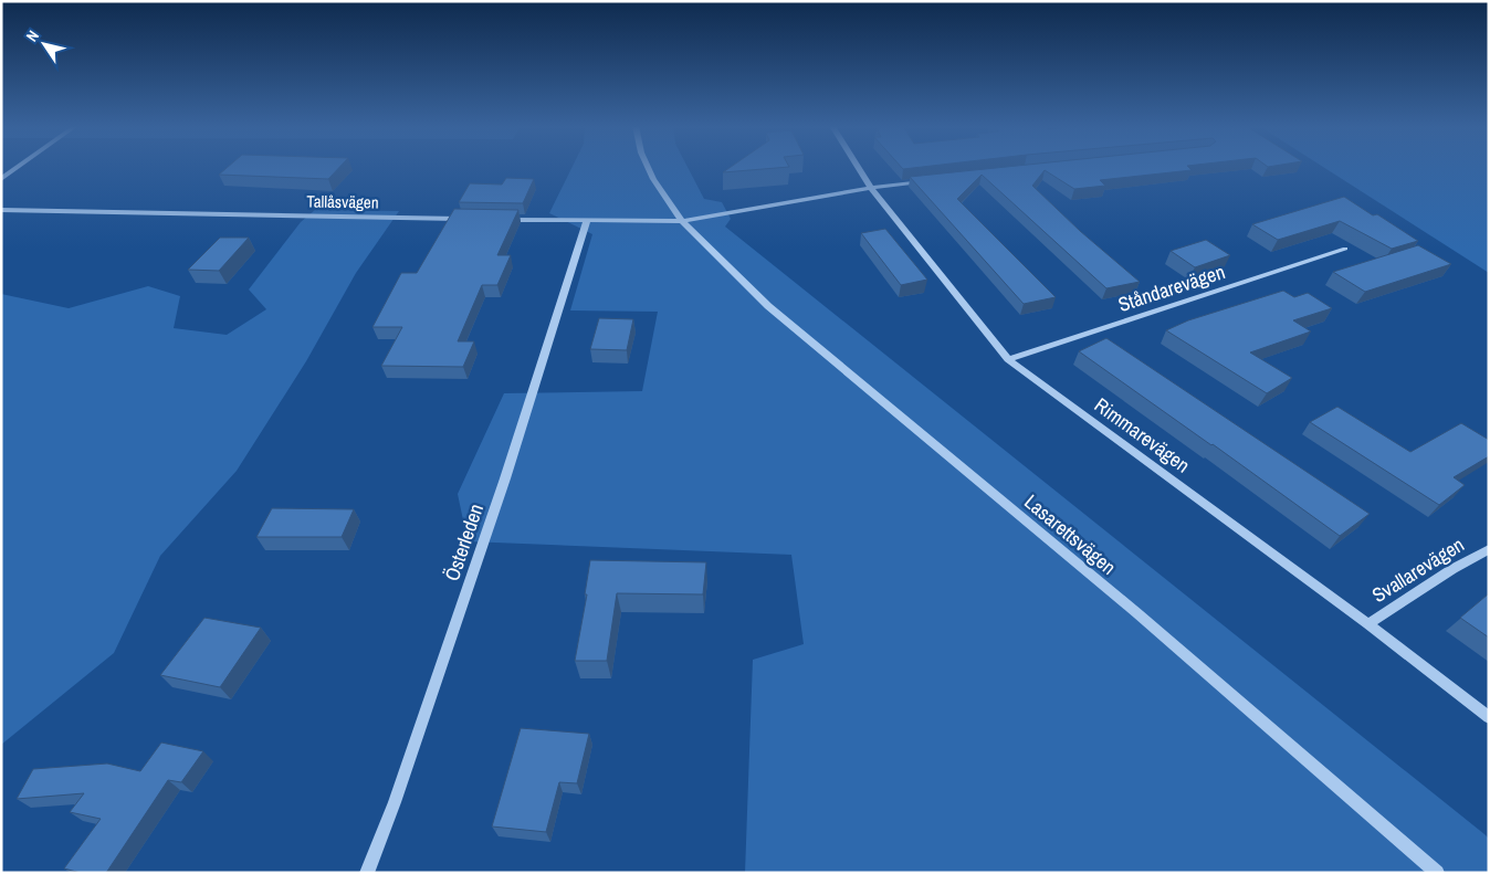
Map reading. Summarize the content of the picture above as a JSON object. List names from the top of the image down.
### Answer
{
  "streets": {
    "street": [
      "Tallåsvägen",
      "Ståndarevägen",
      "Rimmarevägen",
      "Lasarettsvägen",
      "Österleden",
      "Svallarevägen"
    ]
  },
  "crossings": [
    ["Ståndarevägen", "Rimmarevägen"],
    ["Rimmarevägen", "Svallarevägen"]
  ],
  "north": "top left"
}
